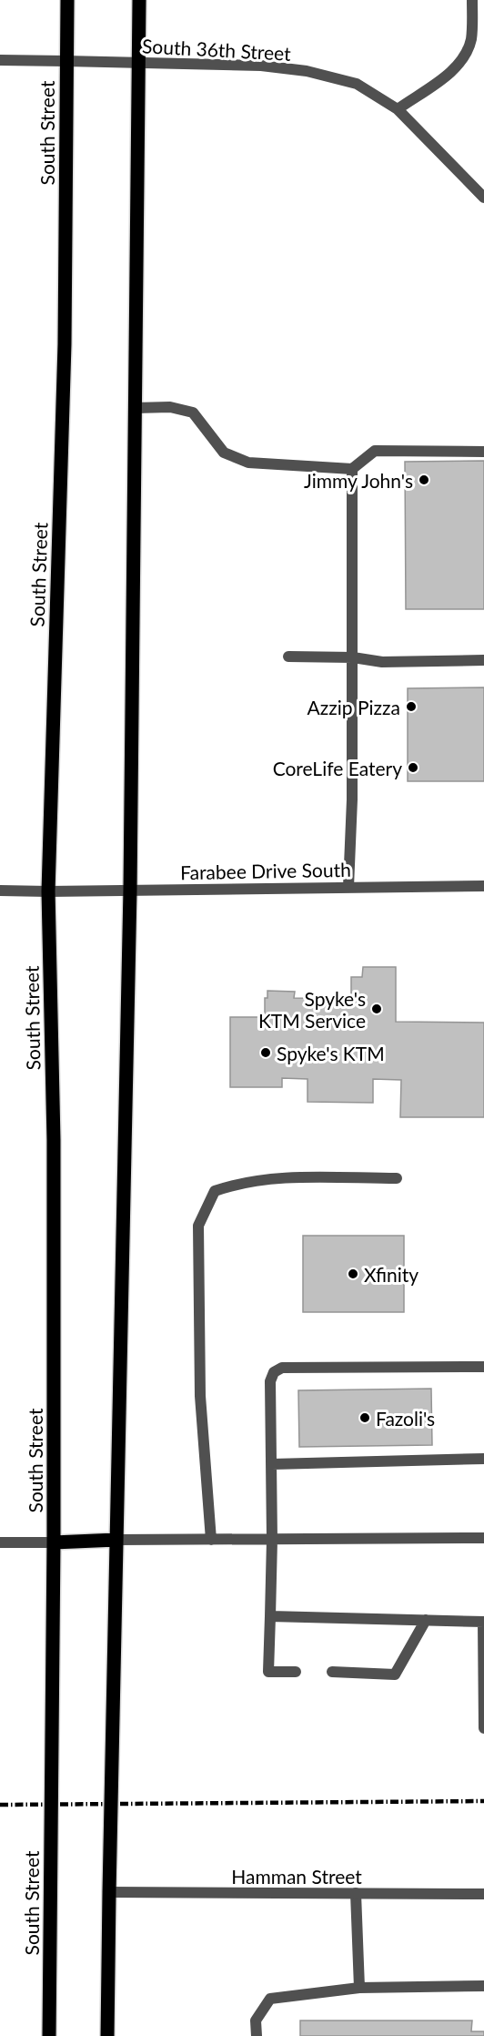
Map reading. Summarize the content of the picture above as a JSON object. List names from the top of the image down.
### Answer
{
  "streets": {
    "main road": ["South Street"],
    "street": ["South 36th Street", "Farabee Drive South", "Hamman Street"]
  },
  "crossings": [
    ["South 36th Street", "South Street"],
    ["South Street", "Farabee Drive South"]
  ],
  "places": [
    "Jimmy John's",
    "Azzip Pizza",
    "CoreLife Eatery",
    "Spyke's KTM Service",
    "Spyke's KTM",
    "Xfinity",
    "Fazoli's"
  ]
}
